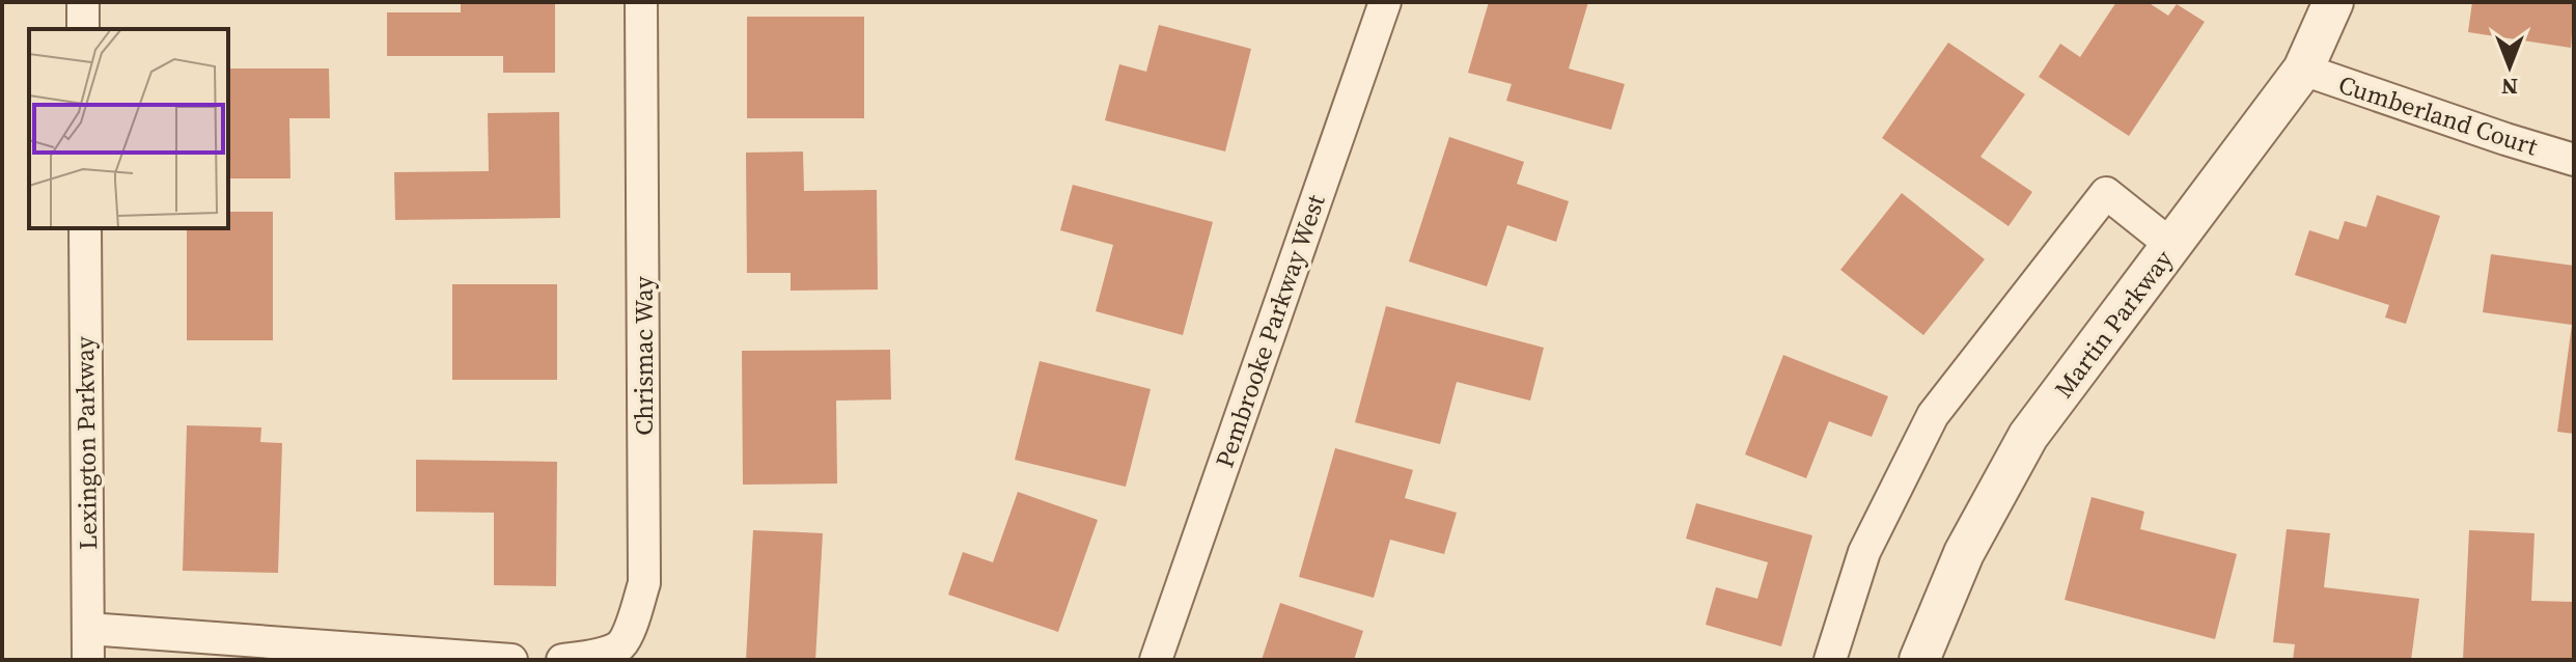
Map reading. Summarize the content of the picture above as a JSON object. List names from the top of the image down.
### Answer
{
  "streets": {
    "street": [
      "Cumberland Court",
      "Martin Parkway",
      "Pembrooke Parkway West",
      "Chrismac Way",
      "Lexington Parkway"
    ]
  },
  "crossings": [
    ["Cumberland Court", "Martin Parkway"]
  ],
  "north": "bottom"
}
